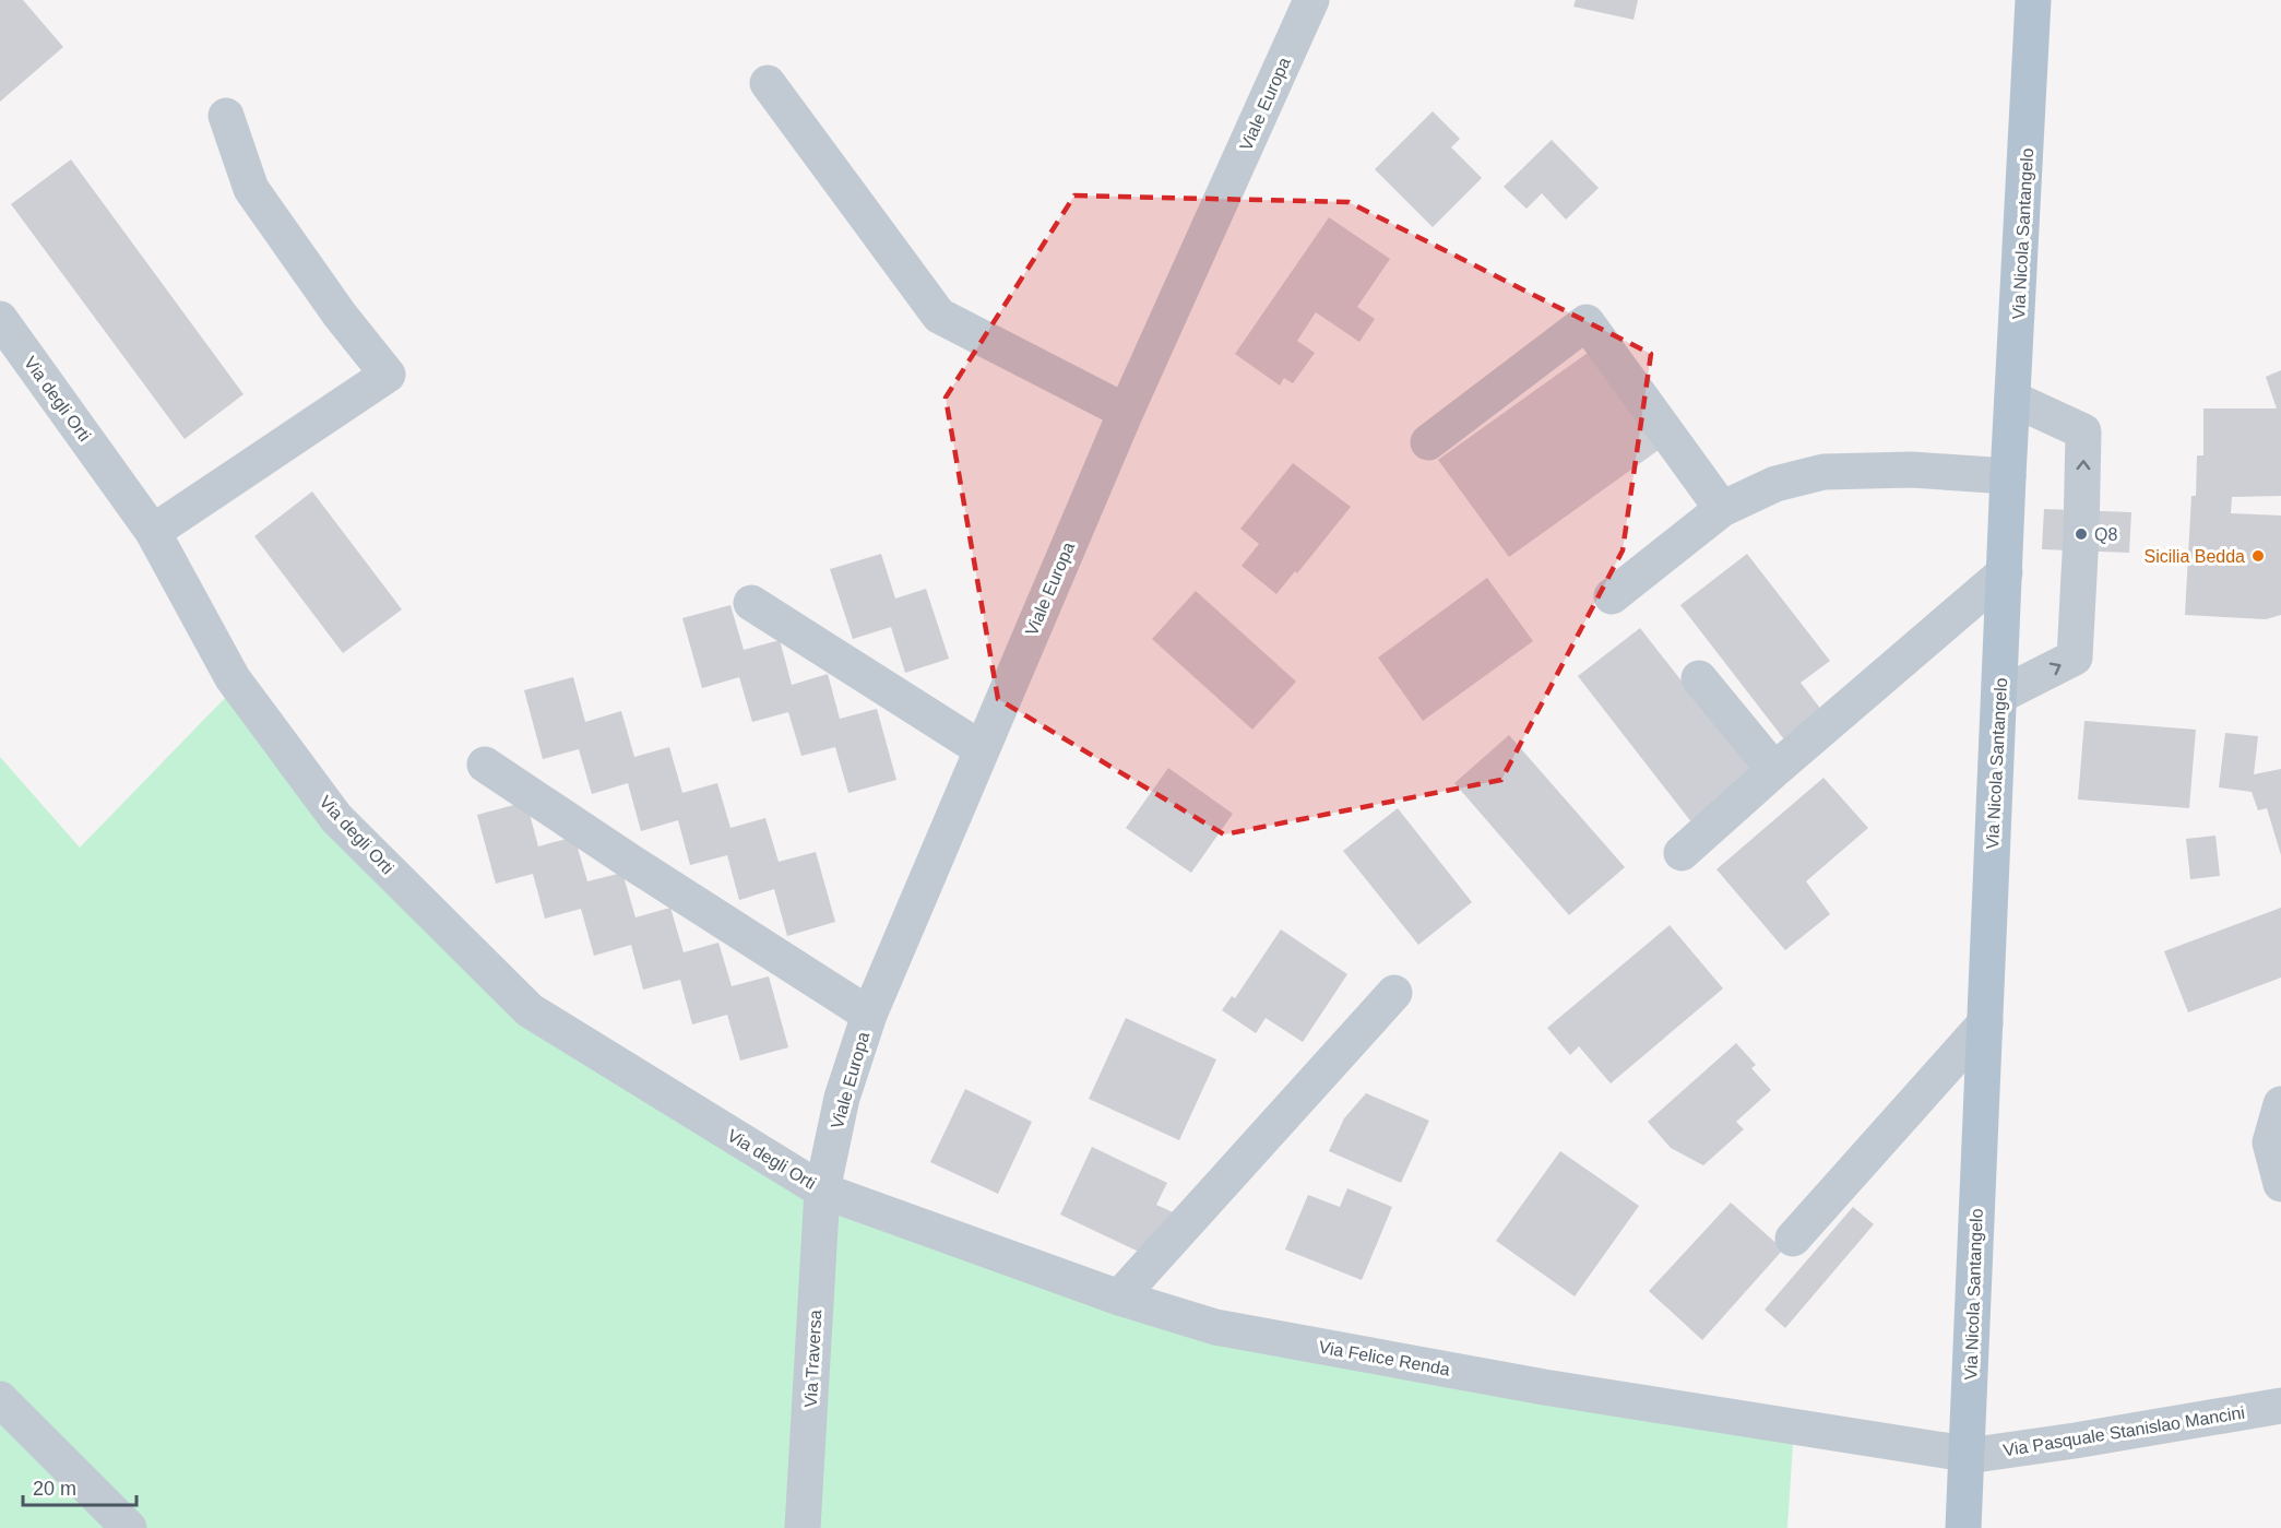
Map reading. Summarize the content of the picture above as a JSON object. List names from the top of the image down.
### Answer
{
  "streets": {
    "main road": ["Via Nicola Santangelo"],
    "street": [
      "Viale Europa",
      "Via degli Orti",
      "Via Felice Renda",
      "Via Traversa",
      "Via Pasquale Stanislao Mancini"
    ]
  },
  "crossings": [
    ["Viale Europa", "Via degli Orti"],
    ["Viale Europa", "Via Felice Renda"],
    ["Viale Europa", "Via Traversa"],
    ["Via Nicola Santangelo", "Via Felice Renda"],
    ["Via Nicola Santangelo", "Via Pasquale Stanislao Mancini"],
    ["Via degli Orti", "Via Felice Renda"],
    ["Via degli Orti", "Via Traversa"],
    ["Via Felice Renda", "Via Traversa"],
    ["Via Felice Renda", "Via Pasquale Stanislao Mancini"]
  ],
  "places": ["Q8", "Sicilia Bedda"],
  "scale_bar": "20 m"
}
